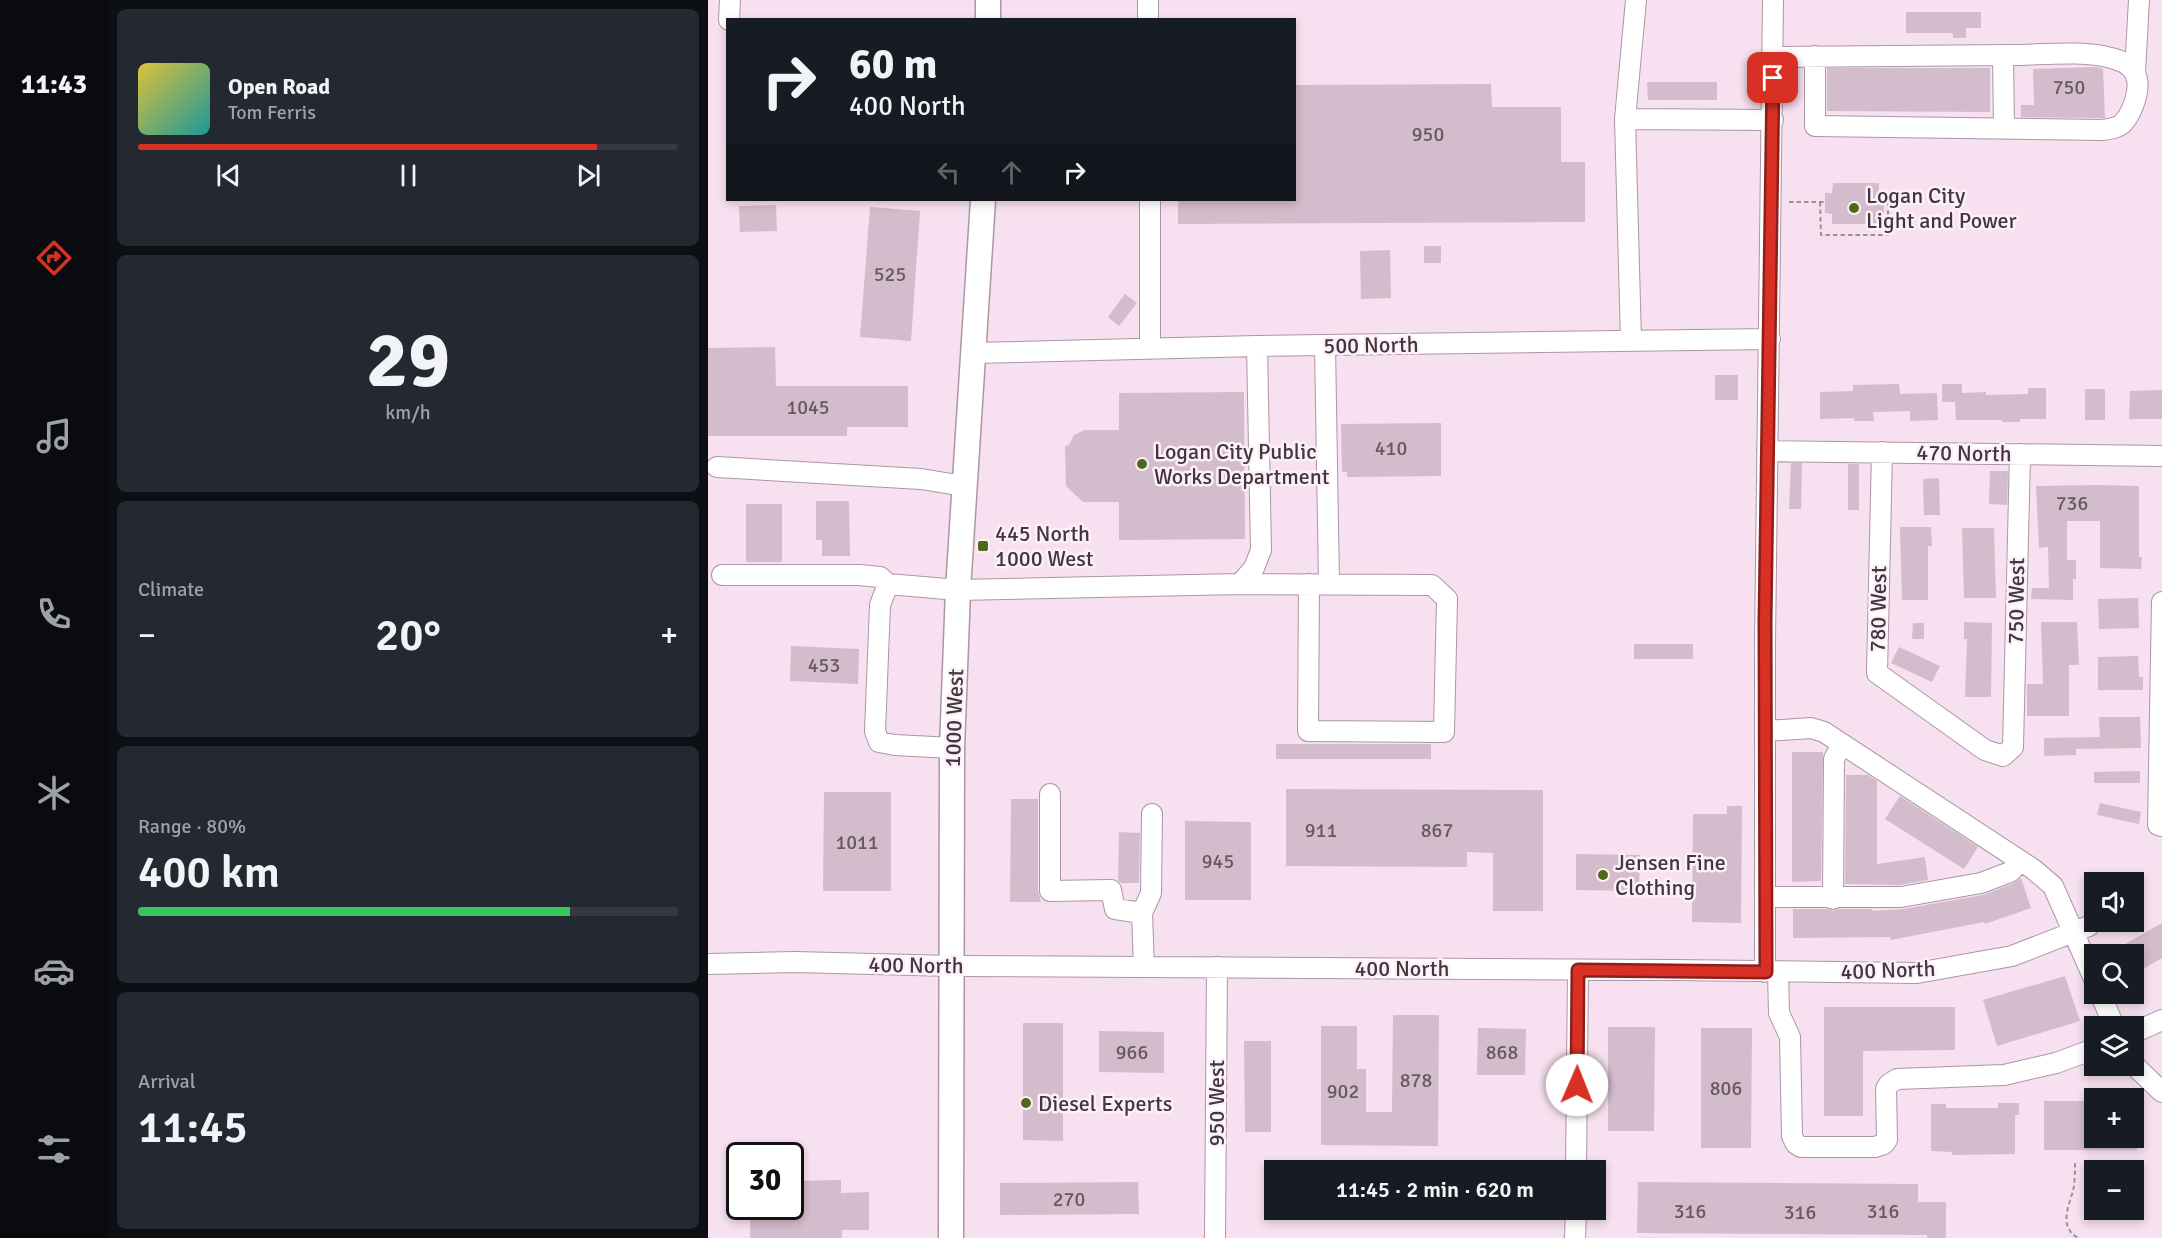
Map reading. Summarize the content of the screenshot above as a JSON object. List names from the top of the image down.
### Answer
{
  "streets": {
    "main road": ["1000 West"],
    "street": [
      "500 North",
      "470 North",
      "750 West",
      "780 West",
      "400 North",
      "950 West"
    ]
  },
  "crossings": [
    ["500 North", "1000 West"],
    ["470 North", "750 West"],
    ["470 North", "780 West"],
    ["750 West", "780 West"],
    ["1000 West", "400 North"],
    ["400 North", "950 West"]
  ],
  "places": {
    "other": [
      "Logan City Light and Power",
      "Logan City Public Works Department",
      "Jensen Fine Clothing",
      "Diesel Experts"
    ],
    "transit": ["445 North 1000 West"]
  },
  "house_numbers": [
    "750",
    "950",
    "525",
    "1045",
    "410",
    "736",
    "453",
    "911",
    "867",
    "1011",
    "945",
    "966",
    "868",
    "878",
    "806",
    "902",
    "270",
    "316",
    "316",
    "316"
  ],
  "page": {
    "tabs": "11:43",
    "turn": ["60 m", "400 North"],
    "song": ["Open Road", "Tom Ferris"],
    "tile": [
      ["29", "km/h"],
      "Climate",
      ["Range · 80%", "400 km"],
      ["Arrival", "11:45"]
    ],
    "heat": ["−", "20°", "+"],
    "map_buttons": ["+", "−"],
    "limit": "30",
    "trip": "11:45 · 2 min · 620 m"
  }
}
